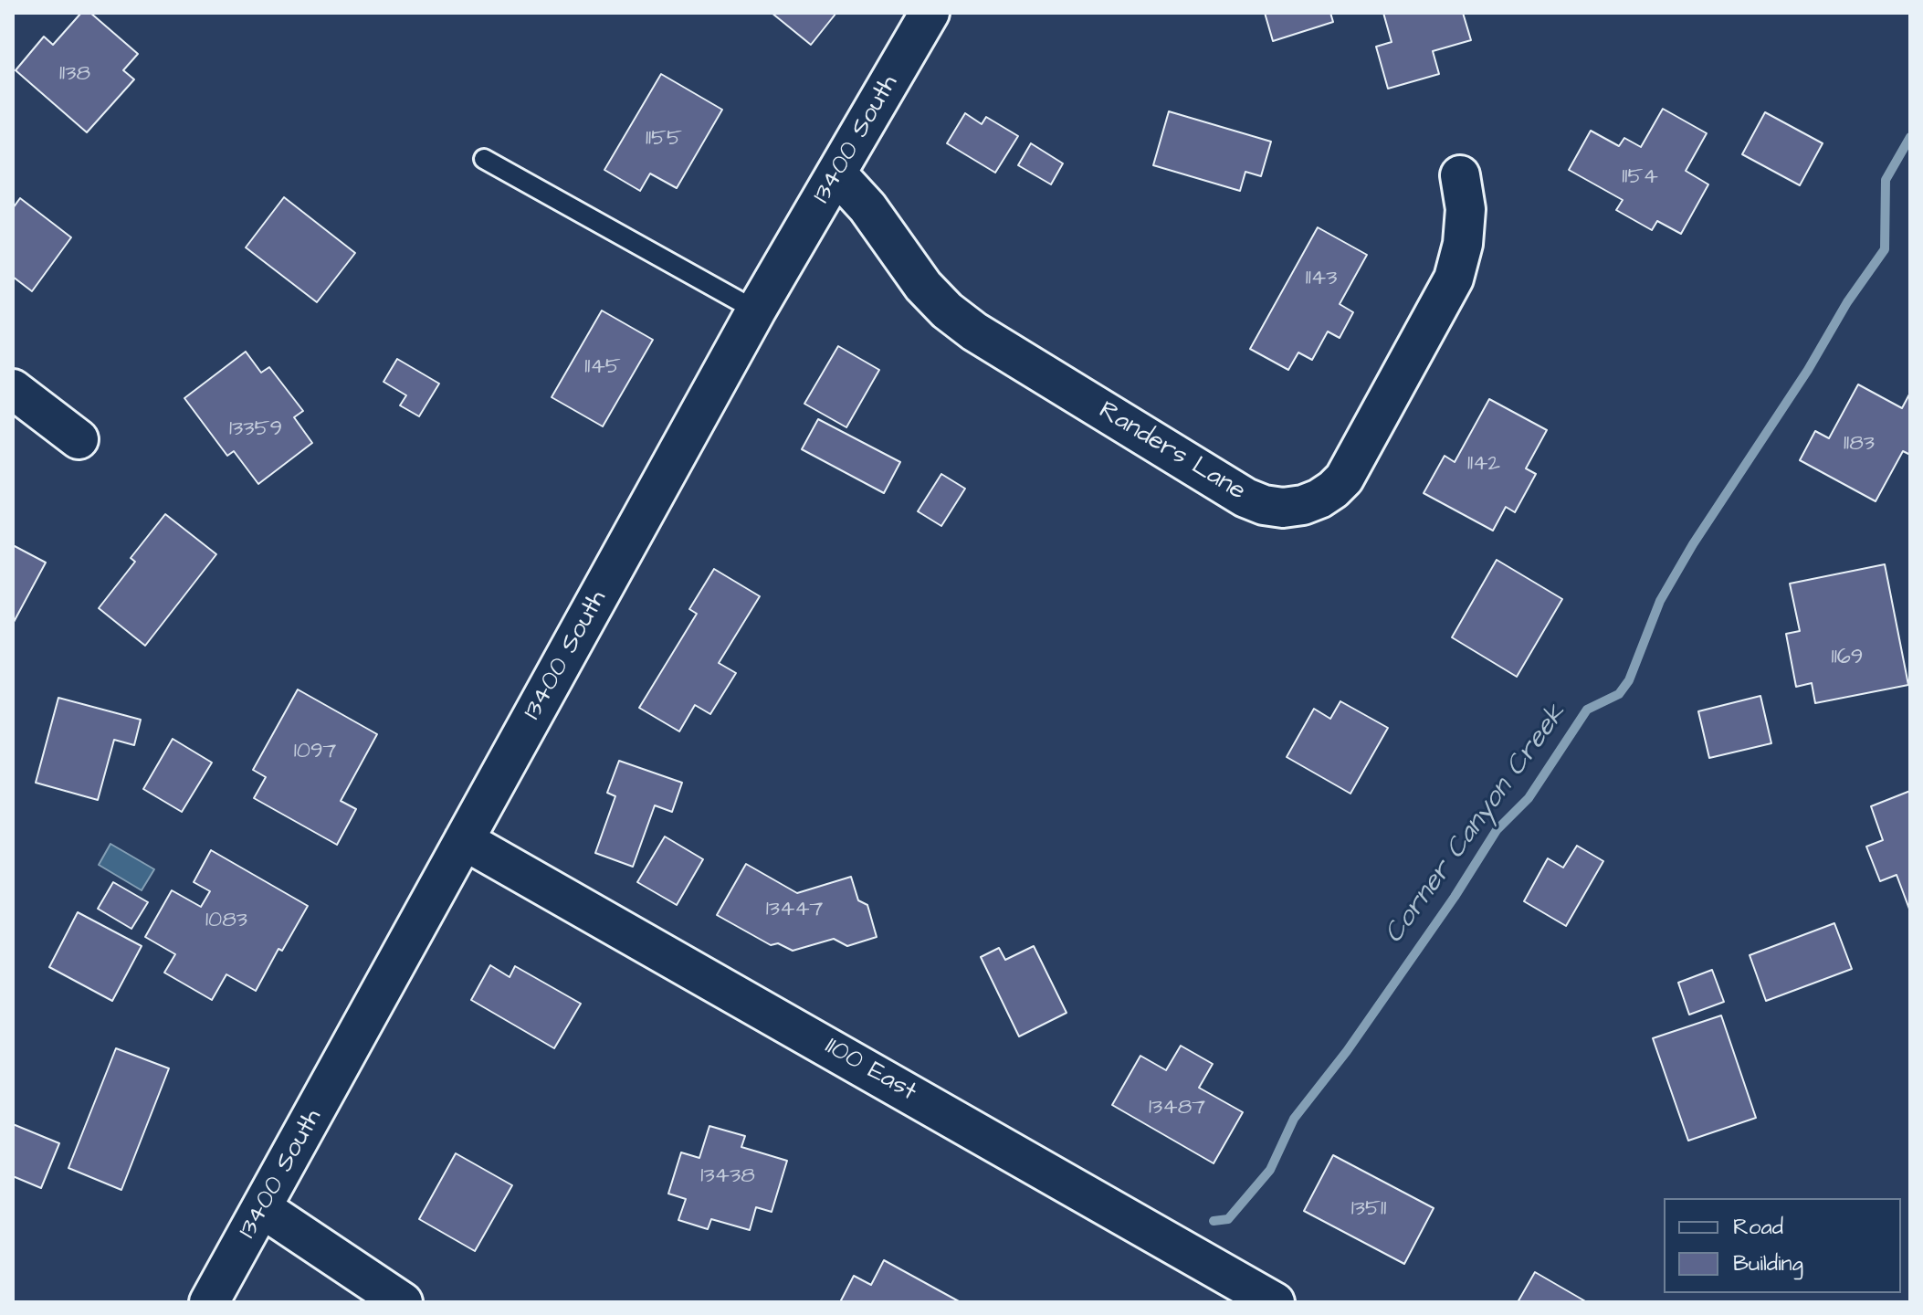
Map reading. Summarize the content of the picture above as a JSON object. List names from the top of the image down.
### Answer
{
  "streets": {
    "street": ["13400 South", "Randers Lane", "1100 East"]
  },
  "crossings": [
    ["13400 South", "Randers Lane"],
    ["13400 South", "1100 East"]
  ],
  "water": ["Corner Canyon Creek"],
  "house_numbers": [
    "1138",
    "1155",
    "1154",
    "1143",
    "1145",
    "13359",
    "1183",
    "1142",
    "1169",
    "1097",
    "13447",
    "1083",
    "13487",
    "13438",
    "13511"
  ],
  "legend": ["Road", "Building"]
}
